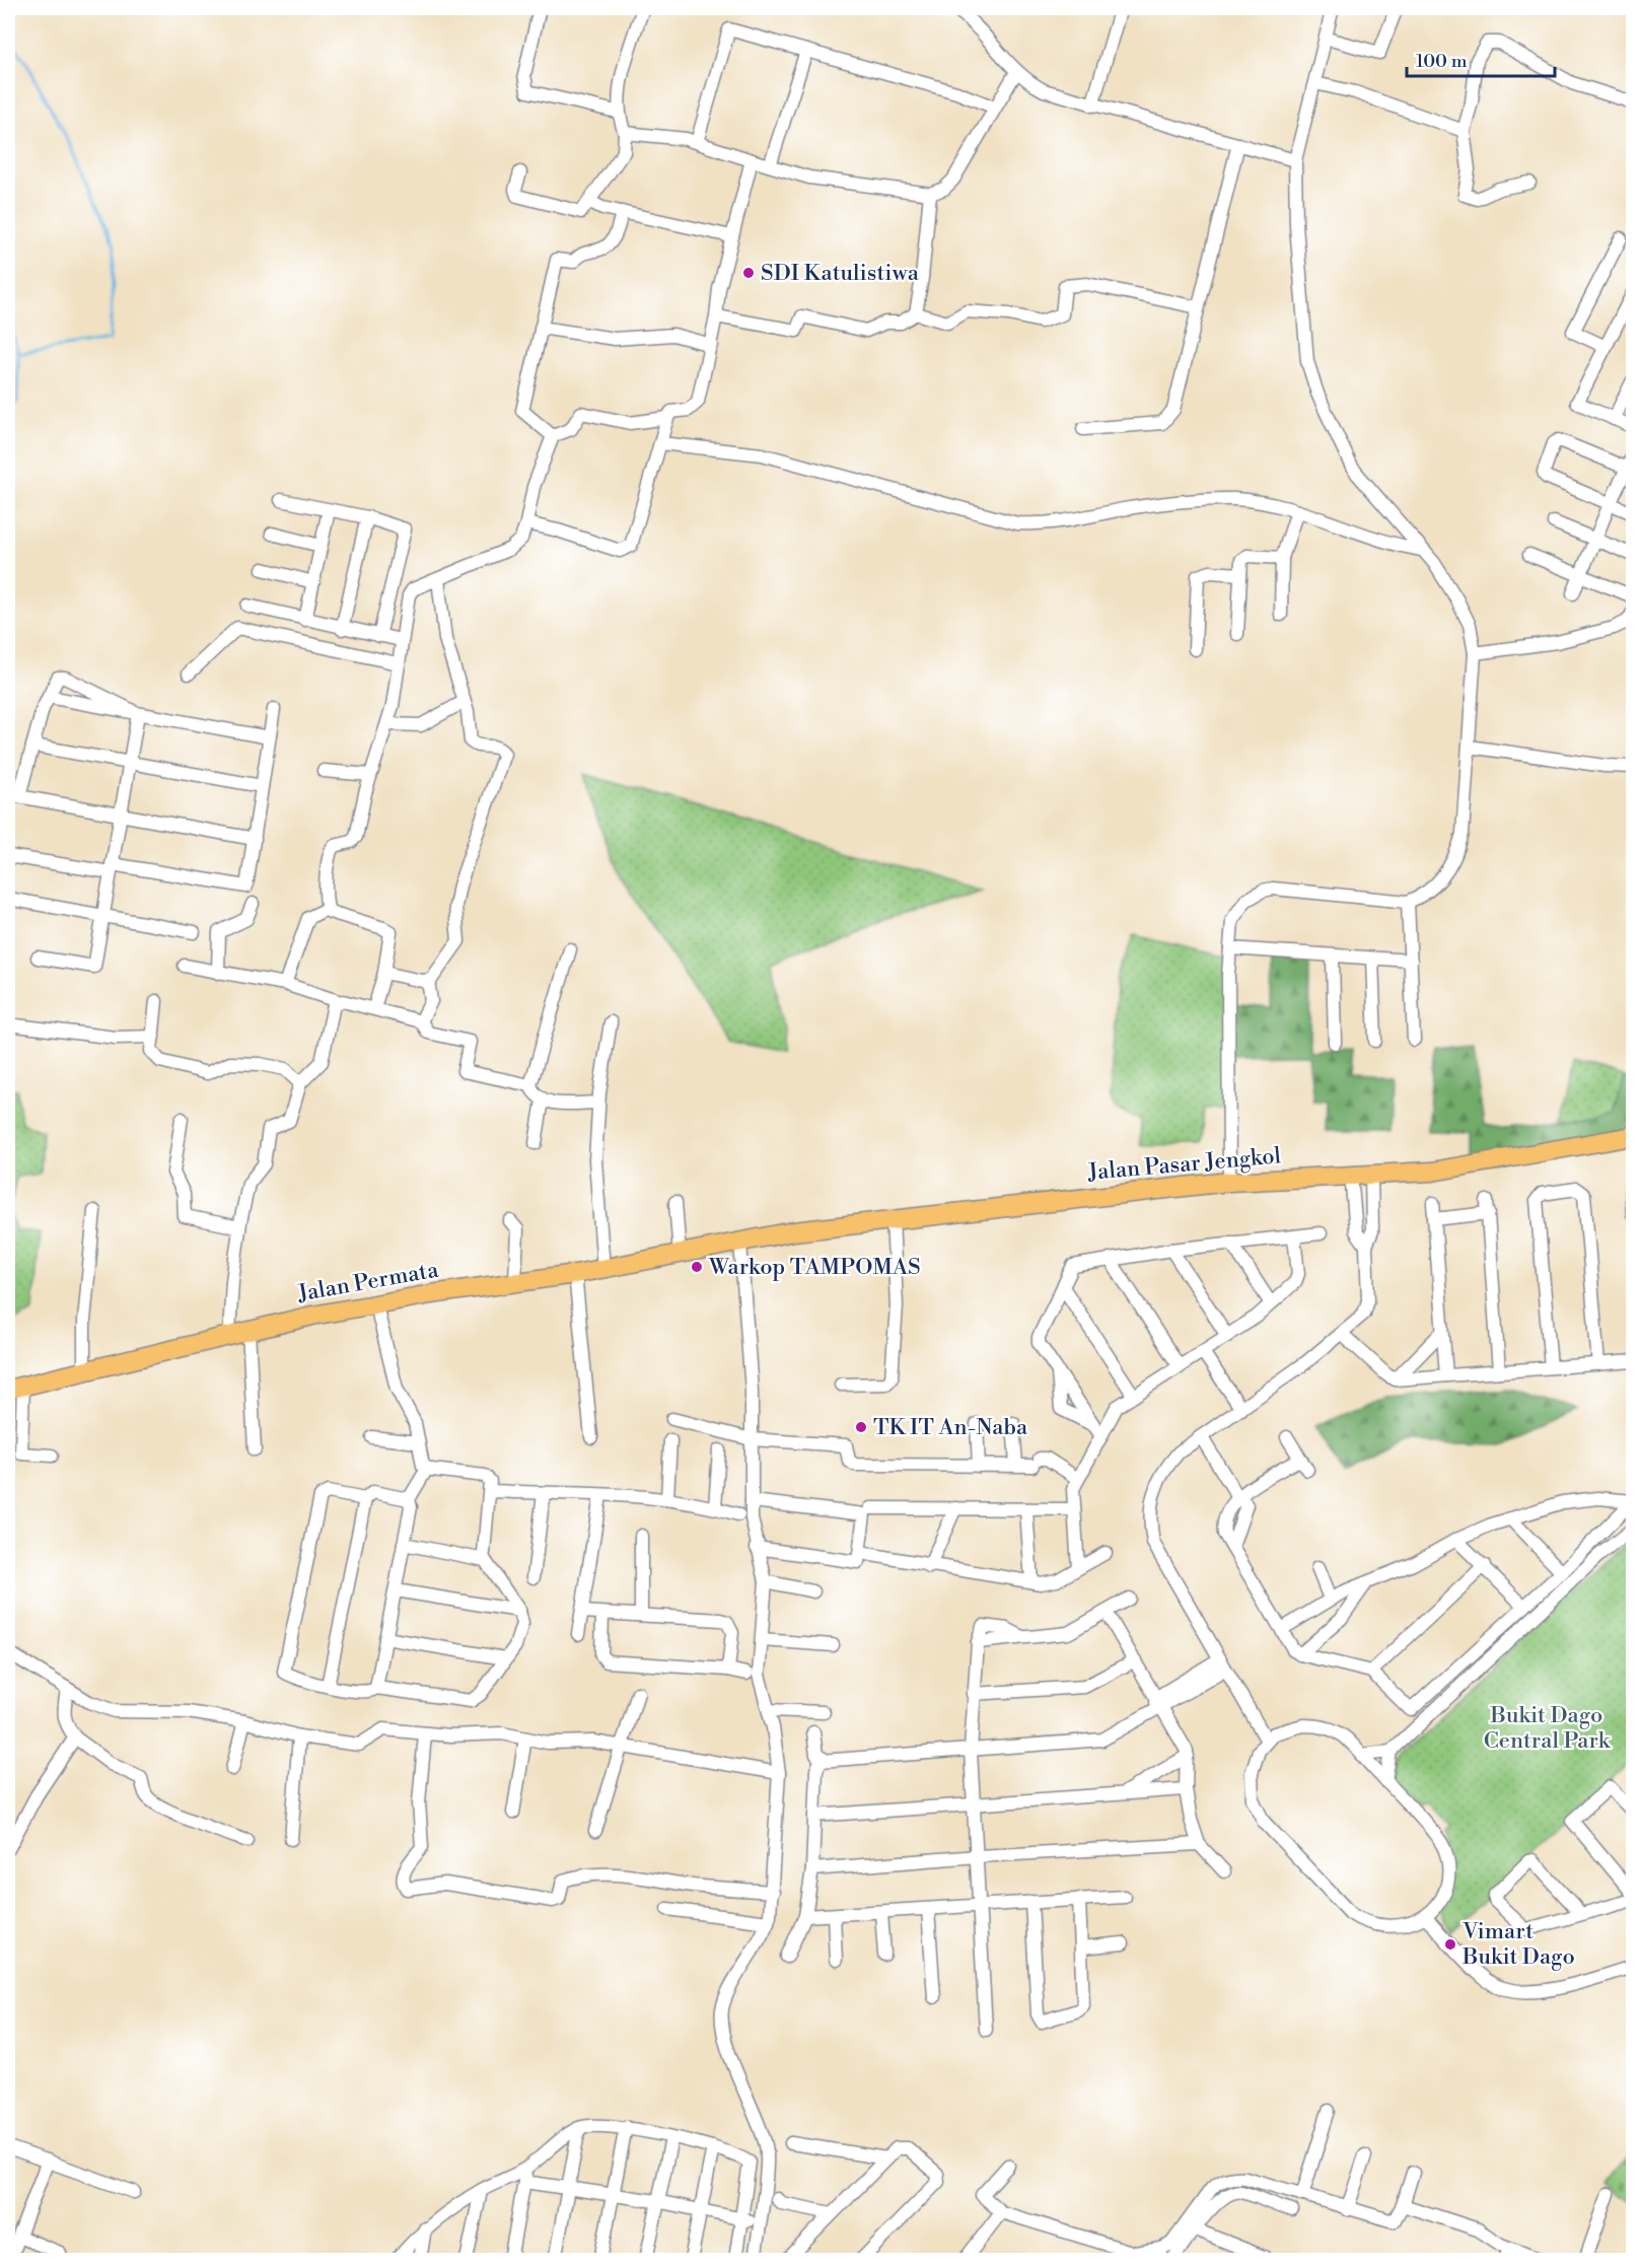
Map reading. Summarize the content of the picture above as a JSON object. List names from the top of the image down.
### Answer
{
  "streets": {
    "main road": ["Jalan Pasar Jengkol", "Jalan Permata"]
  },
  "crossings": [
    ["Jalan Pasar Jengkol", "Jalan Permata"]
  ],
  "parks": ["Bukit Dago Central Park"],
  "places": [
    "SDI Katulistiwa",
    "Warkop TAMPOMAS",
    "TK IT An-Naba",
    "Vimart Bukit Dago"
  ],
  "scale_bar": "100 m"
}
